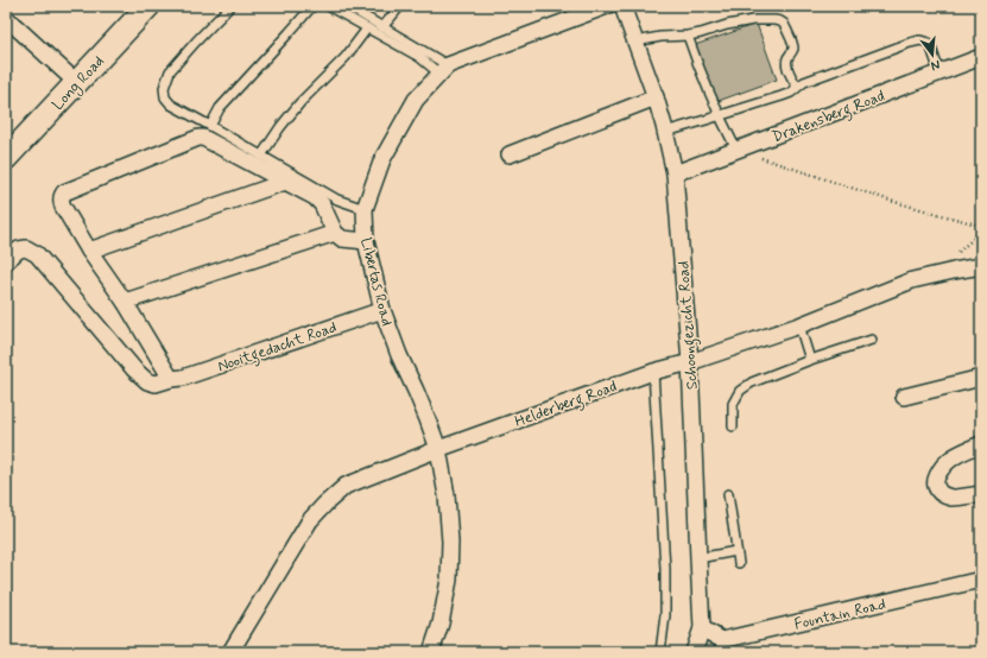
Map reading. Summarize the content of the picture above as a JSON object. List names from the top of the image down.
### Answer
{
  "streets": {
    "main road": ["Long Road"],
    "street": [
      "Drakensberg Road",
      "Libertas Road",
      "Schoongezicht Road",
      "Nooitgedacht Road",
      "Helderberg Road",
      "Fountain Road"
    ]
  },
  "crossings": [
    ["Drakensberg Road", "Schoongezicht Road"],
    ["Libertas Road", "Nooitgedacht Road"],
    ["Libertas Road", "Helderberg Road"],
    ["Schoongezicht Road", "Helderberg Road"]
  ],
  "north": "bottom"
}
